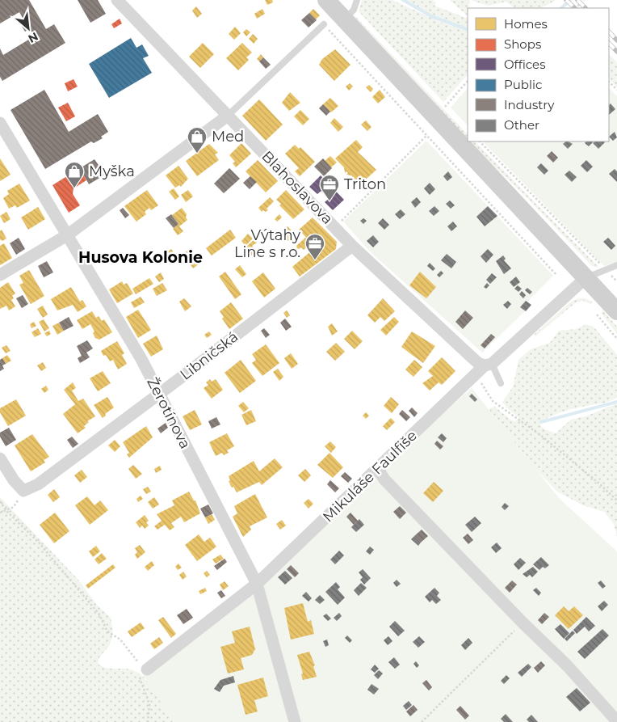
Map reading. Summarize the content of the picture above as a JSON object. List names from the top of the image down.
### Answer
{
  "streets": {
    "street": [
      "Blahoslavova",
      "Libničská",
      "Žerotínova",
      "Mikuláše Faulfiše"
    ]
  },
  "crossings": [
    ["Blahoslavova", "Libničská"],
    ["Blahoslavova", "Mikuláše Faulfiše"],
    ["Libničská", "Žerotínova"],
    ["Žerotínova", "Mikuláše Faulfiše"]
  ],
  "districts": ["Husova Kolonie"],
  "places": {
    "shop": ["Med", "Myška"],
    "office": ["Triton", "Výtahy Line s r.o."]
  },
  "legend": [
    "Homes",
    "Shops",
    "Offices",
    "Public",
    "Industry",
    "Other"
  ],
  "north": "bottom right"
}
